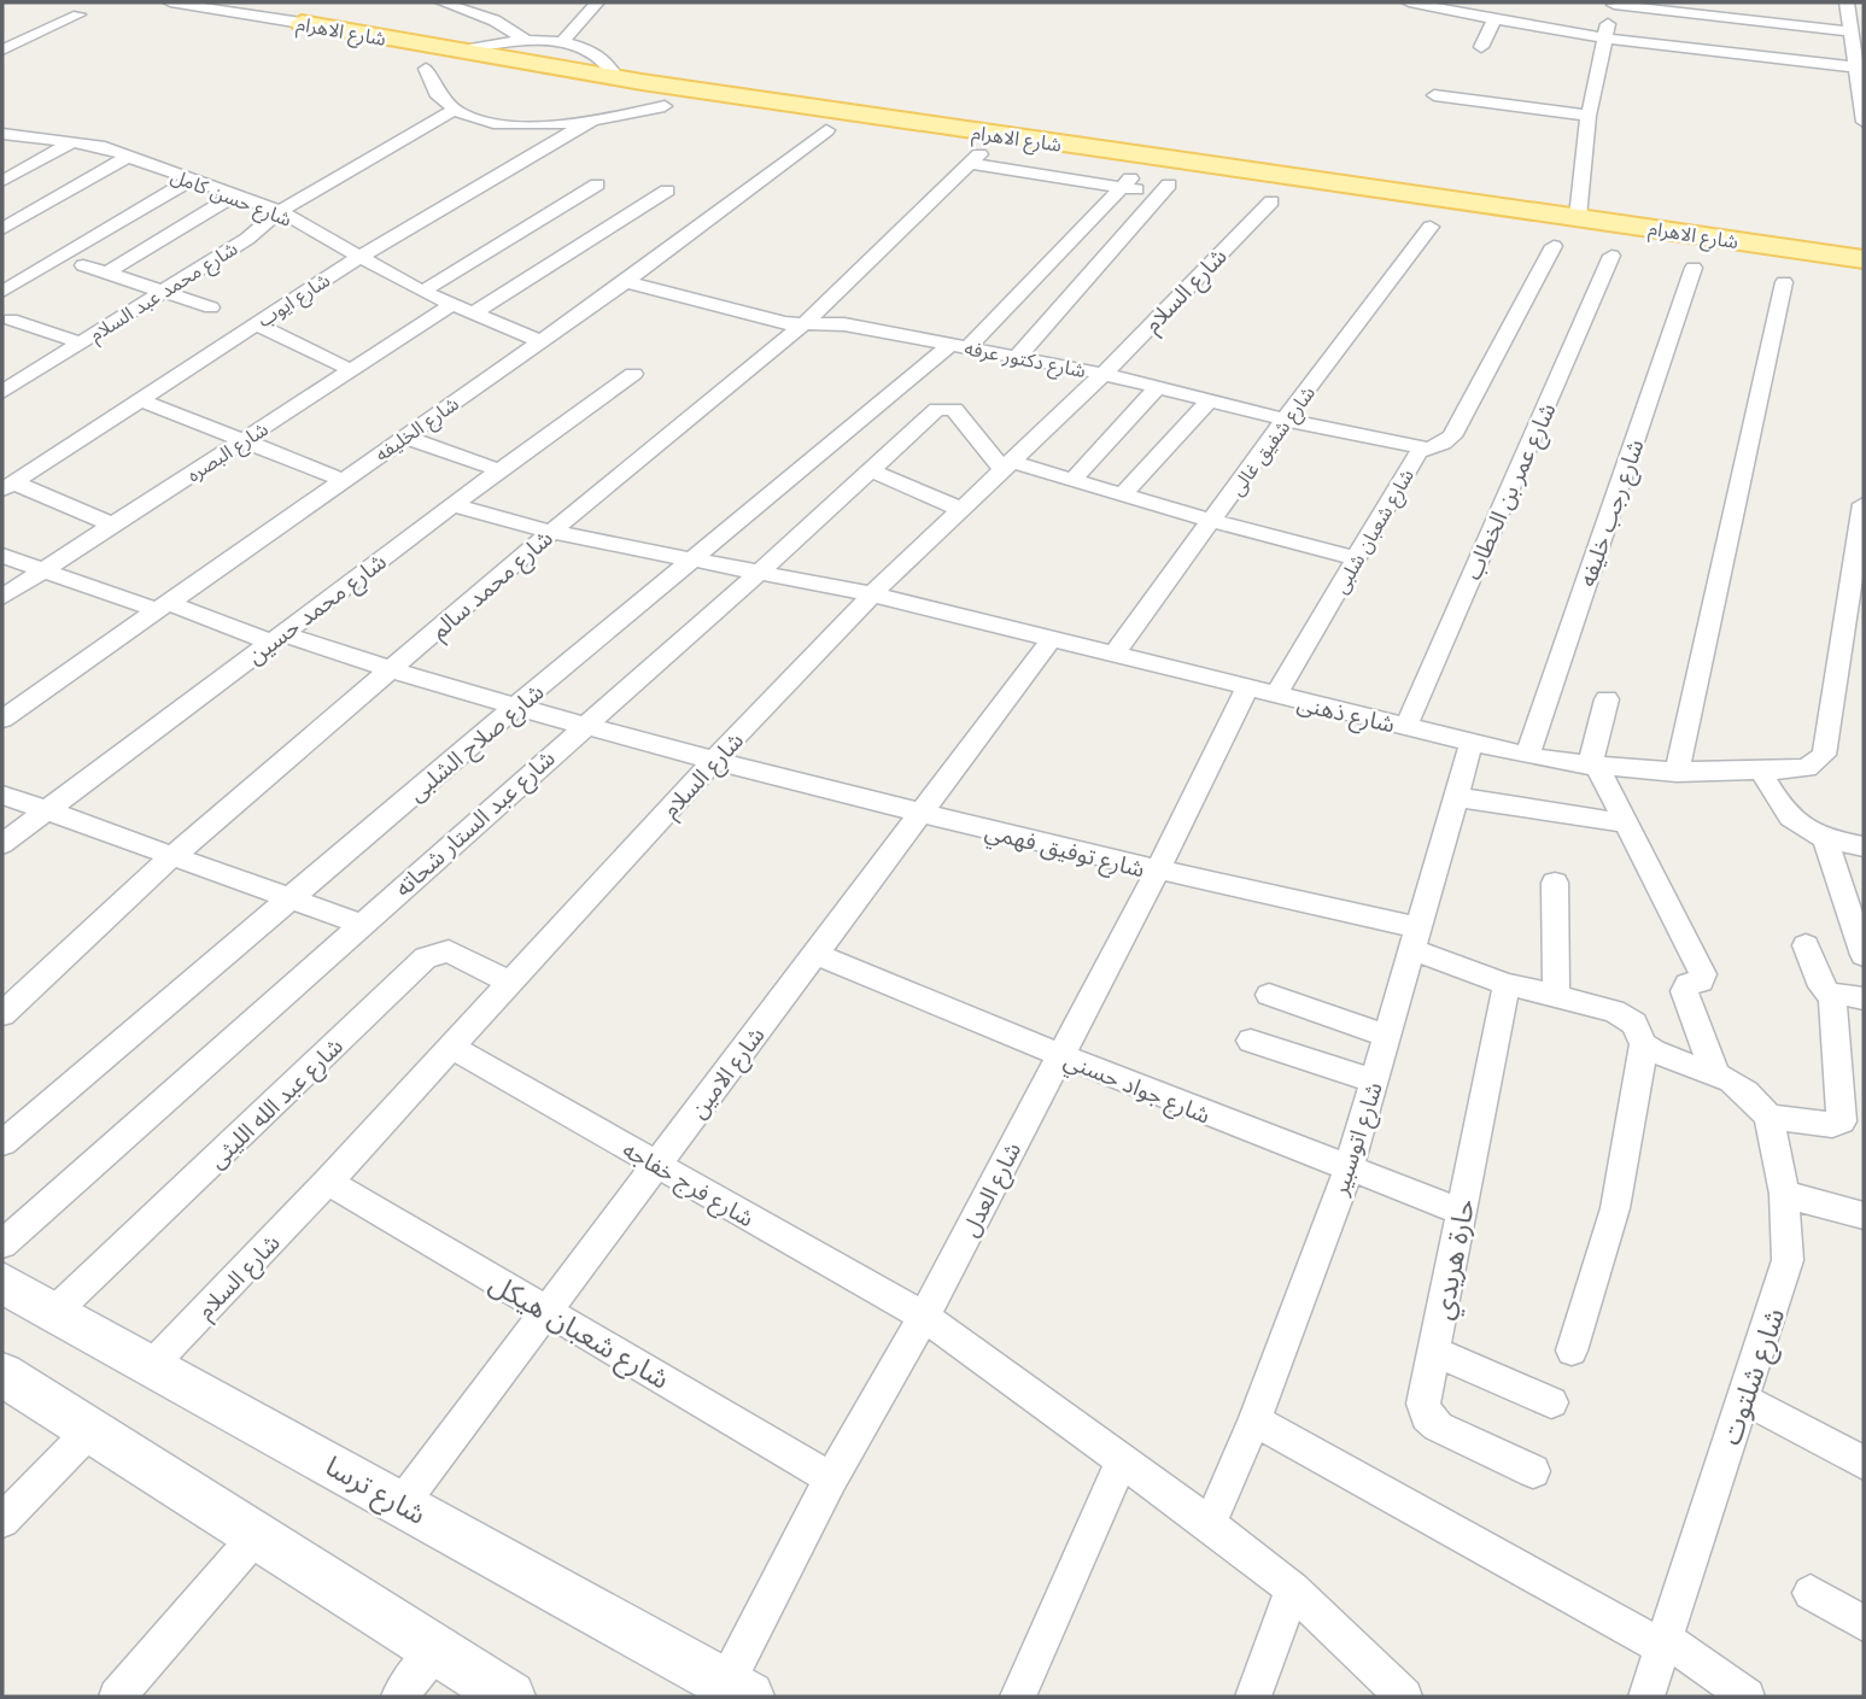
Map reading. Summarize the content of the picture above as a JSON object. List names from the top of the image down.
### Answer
{
  "streets": {
    "main road": ["شارع الاهرام", "شارع ترسا"],
    "street": [
      "شارع حسن كامل",
      "شارع السلام",
      "شارع محمد عبد السلام",
      "شارع ايوب",
      "شارع دكتور عرفه",
      "شارع الخليفه",
      "شارع شفيق غالى",
      "شارع البصره",
      "شارع عمر بن الخطاب",
      "شارع رجب خليفه",
      "شارع شعبان شلبى",
      "شارع محمد سالم",
      "شارع محمد حسين",
      "شارع ذهنى",
      "شارع صلاح الشلبى",
      "شارع عبد الستار شحاته",
      "شارع توفيق فهمي",
      "شارع الامين",
      "شارع جواد حسني",
      "شارع عبد الله الليثى",
      "شارع اتوسبير",
      "شارع فرج خفاجه",
      "شارع العدل",
      "حارة هريدي",
      "شارع شعبان هيكل",
      "شارع شلتوت"
    ]
  },
  "crossings": [
    ["شارع الاهرام", "شارع الخليفه"],
    ["شارع حسن كامل", "شارع محمد عبد السلام"],
    ["شارع حسن كامل", "شارع ايوب"],
    ["شارع حسن كامل", "شارع الخليفه"],
    ["شارع حسن كامل", "شارع البصره"],
    ["شارع السلام", "شارع دكتور عرفه"],
    ["شارع السلام", "شارع ذهنى"],
    ["شارع السلام", "شارع عبد الستار شحاته"],
    ["شارع السلام", "شارع توفيق فهمي"],
    ["شارع السلام", "شارع عبد الله الليثى"],
    ["شارع السلام", "شارع فرج خفاجه"],
    ["شارع السلام", "شارع شعبان هيكل"],
    ["شارع السلام", "شارع ترسا"],
    ["شارع دكتور عرفه", "شارع الخليفه"],
    ["شارع دكتور عرفه", "شارع شفيق غالى"],
    ["شارع دكتور عرفه", "شارع شعبان شلبى"],
    ["شارع دكتور عرفه", "شارع محمد سالم"],
    ["شارع دكتور عرفه", "شارع صلاح الشلبى"],
    ["شارع الخليفه", "شارع توفيق فهمي"],
    ["شارع شفيق غالى", "شارع ذهنى"],
    ["شارع البصره", "شارع توفيق فهمي"],
    ["شارع عمر بن الخطاب", "شارع ذهنى"],
    ["شارع رجب خليفه", "شارع ذهنى"],
    ["شارع شعبان شلبى", "شارع ذهنى"],
    ["شارع محمد سالم", "شارع ذهنى"],
    ["شارع محمد سالم", "شارع صلاح الشلبى"],
    ["شارع محمد سالم", "شارع توفيق فهمي"],
    ["شارع محمد حسين", "شارع ذهنى"],
    ["شارع محمد حسين", "شارع توفيق فهمي"],
    ["شارع ذهنى", "شارع صلاح الشلبى"],
    ["شارع ذهنى", "شارع عبد الستار شحاته"],
    ["شارع ذهنى", "شارع الامين"],
    ["شارع ذهنى", "شارع اتوسبير"],
    ["شارع ذهنى", "شارع العدل"],
    ["شارع صلاح الشلبى", "شارع توفيق فهمي"],
    ["شارع عبد الستار شحاته", "شارع توفيق فهمي"],
    ["شارع توفيق فهمي", "شارع الامين"],
    ["شارع توفيق فهمي", "شارع اتوسبير"],
    ["شارع توفيق فهمي", "شارع العدل"],
    ["شارع توفيق فهمي", "حارة هريدي"],
    ["شارع الامين", "شارع جواد حسني"],
    ["شارع الامين", "شارع فرج خفاجه"],
    ["شارع الامين", "شارع شعبان هيكل"],
    ["شارع الامين", "شارع ترسا"],
    ["شارع جواد حسني", "شارع اتوسبير"],
    ["شارع جواد حسني", "شارع العدل"],
    ["شارع جواد حسني", "حارة هريدي"],
    ["شارع عبد الله الليثى", "شارع ترسا"],
    ["شارع اتوسبير", "شارع فرج خفاجه"],
    ["شارع فرج خفاجه", "شارع العدل"],
    ["شارع العدل", "شارع شعبان هيكل"],
    ["شارع العدل", "شارع ترسا"]
  ]
}
